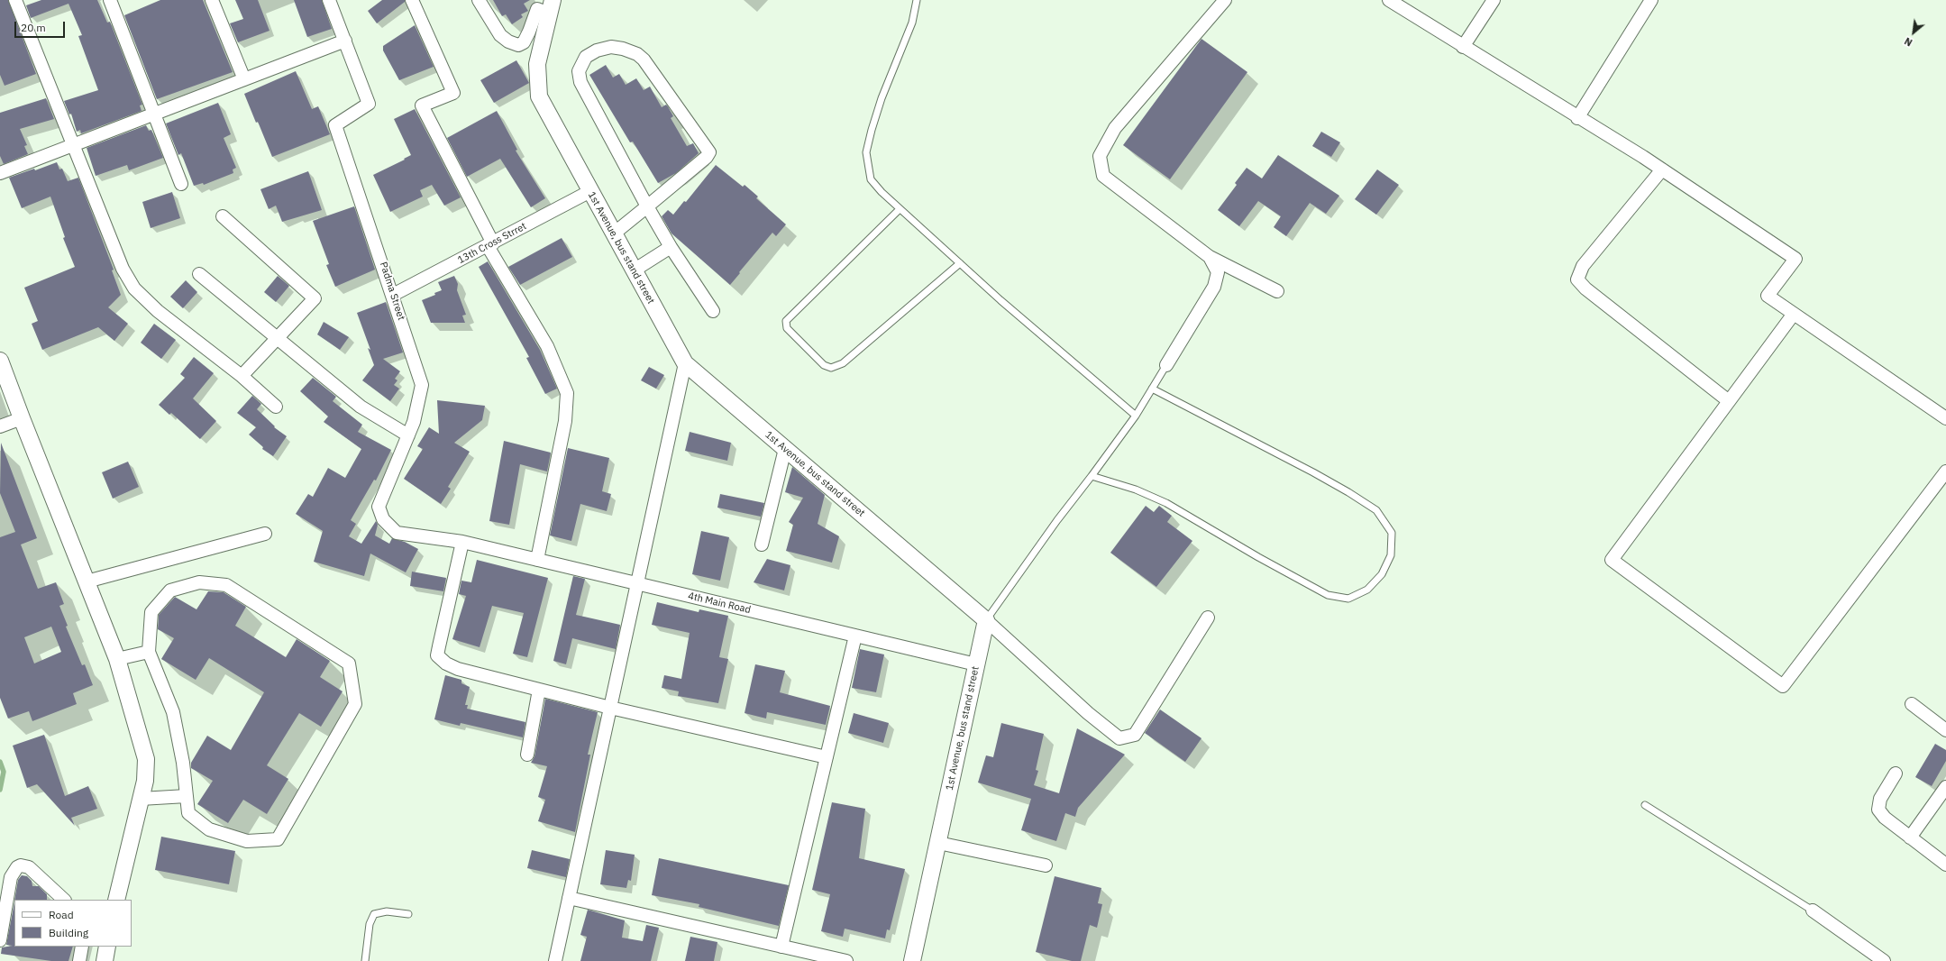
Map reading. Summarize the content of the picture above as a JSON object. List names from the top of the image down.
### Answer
{
  "streets": {
    "street": [
      "13th Cross Strret",
      "1st Avenue, bus stand street",
      "Padma Street",
      "4th Main Road"
    ]
  },
  "crossings": [
    ["13th Cross Strret", "1st Avenue, bus stand street"],
    ["13th Cross Strret", "Padma Street"],
    ["1st Avenue, bus stand street", "4th Main Road"],
    ["Padma Street", "4th Main Road"]
  ],
  "legend": ["Road", "Building"],
  "scale_bar": "20 m",
  "north": "bottom left"
}
